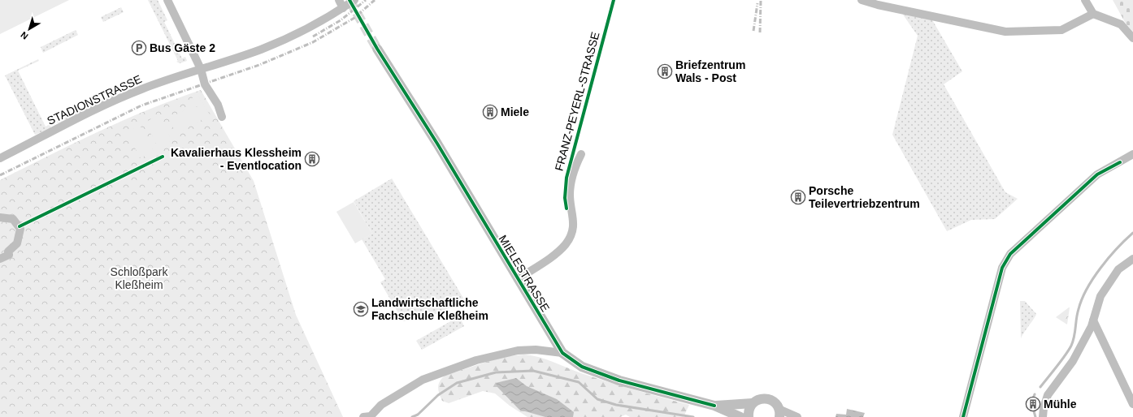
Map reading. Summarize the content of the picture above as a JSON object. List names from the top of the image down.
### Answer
{
  "streets": {
    "street": ["STADIONSTRASSE", "FRANZ-PEYERL-STRASSE", "MIELESTRASSE"]
  },
  "crossings": [
    ["FRANZ-PEYERL-STRASSE", "MIELESTRASSE"]
  ],
  "parks": ["Schloßpark Kleßheim"],
  "places": {
    "parking": ["Bus Gäste 2"],
    "building": [
      "Briefzentrum Wals - Post",
      "Miele",
      "Kavalierhaus Klessheim - Eventlocation",
      "Porsche Teilevertriebzentrum",
      "Mühle"
    ],
    "school or university": ["Landwirtschaftliche Fachschule Kleßheim"]
  },
  "north": "bottom left"
}
